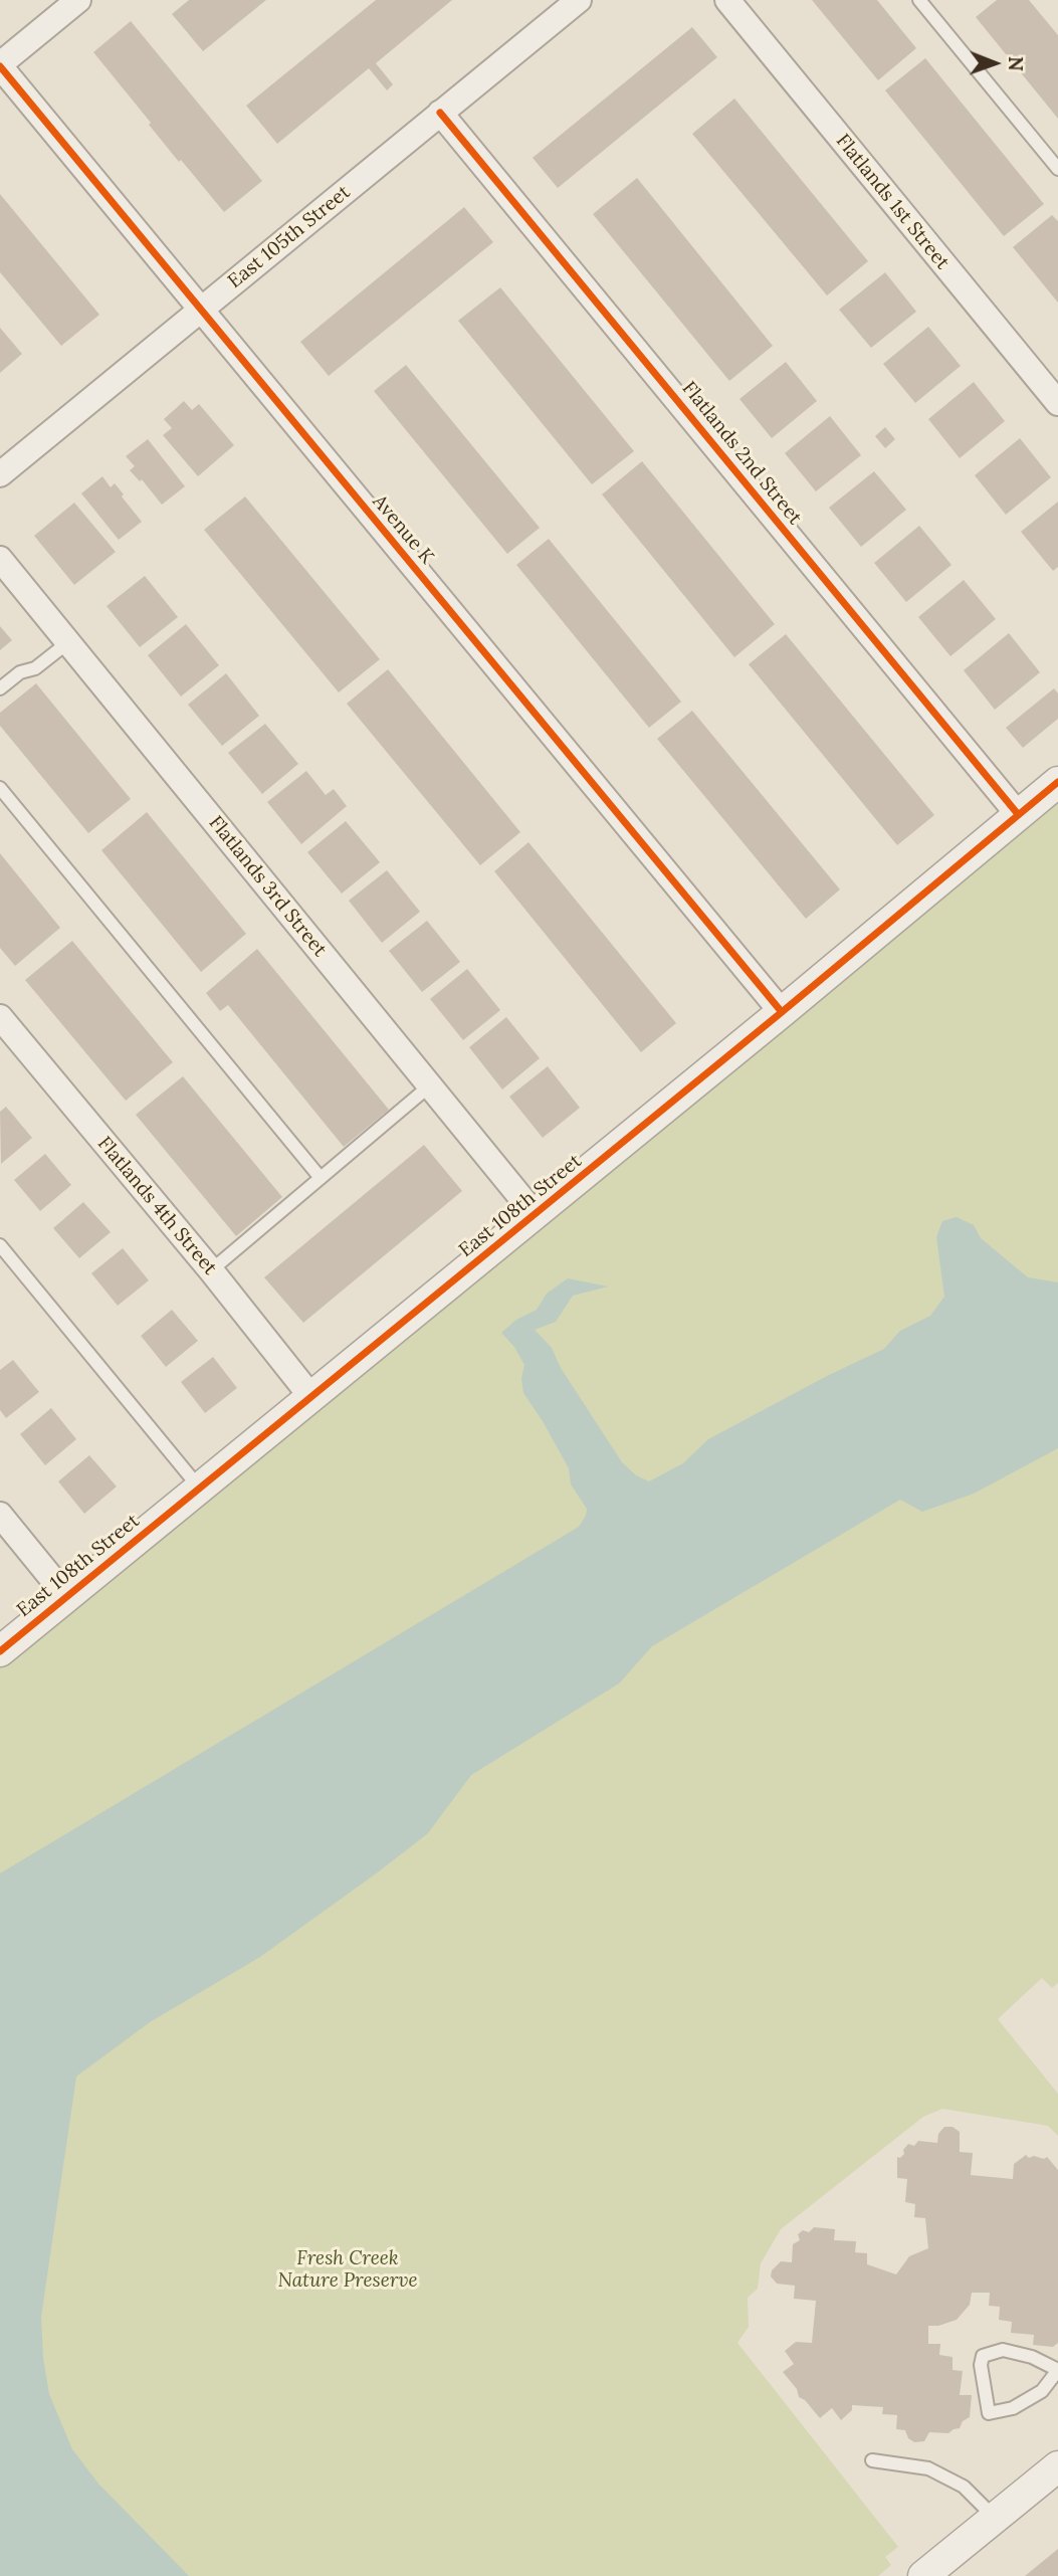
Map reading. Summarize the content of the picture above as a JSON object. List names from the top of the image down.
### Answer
{
  "streets": {
    "street": [
      "Flatlands 1st Street",
      "East 105th Street",
      "Flatlands 2nd Street",
      "Avenue K",
      "Flatlands 3rd Street",
      "Flatlands 4th Street",
      "East 108th Street"
    ]
  },
  "crossings": [
    ["East 105th Street", "Flatlands 2nd Street"],
    ["East 105th Street", "Avenue K"],
    ["Flatlands 2nd Street", "East 108th Street"],
    ["Avenue K", "East 108th Street"],
    ["Flatlands 3rd Street", "East 108th Street"],
    ["Flatlands 4th Street", "East 108th Street"]
  ],
  "parks": ["Fresh Creek Nature Preserve"],
  "north": "right"
}
